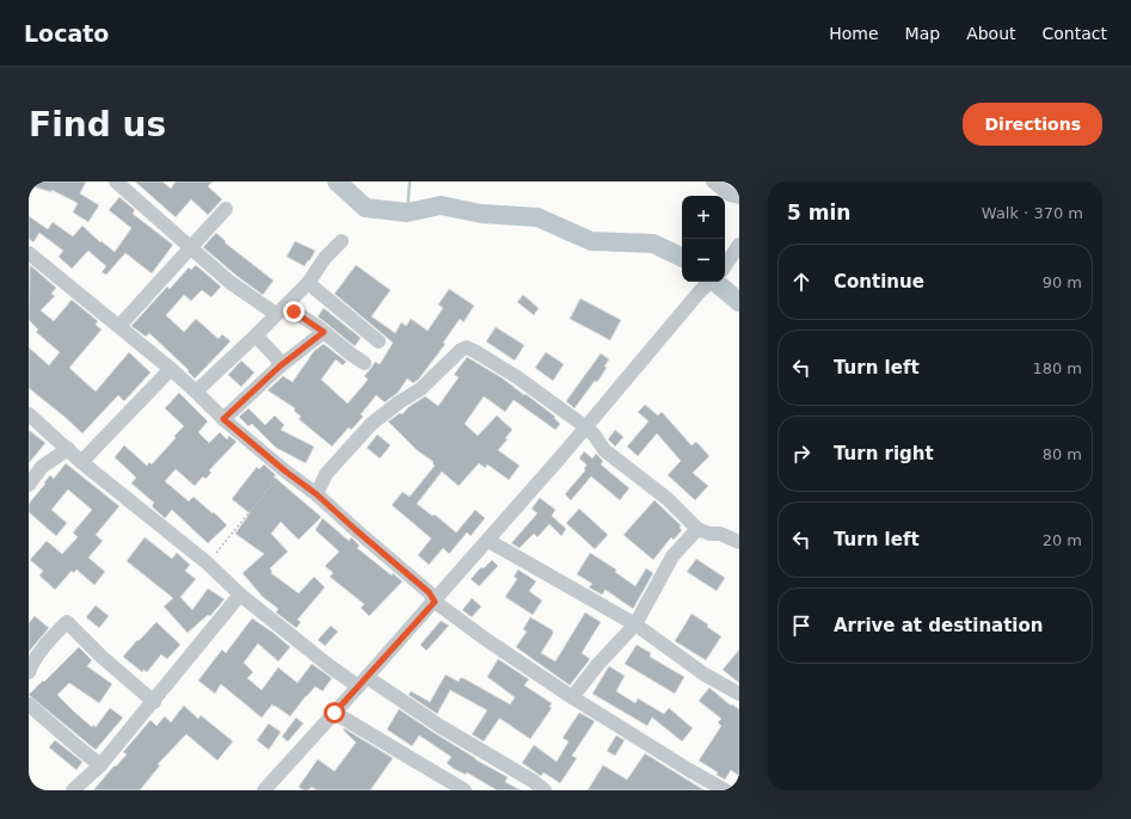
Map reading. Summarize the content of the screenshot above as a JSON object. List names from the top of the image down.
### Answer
{
  "page": {
    "header": "Locato",
    "nav": [
      "Home",
      "Map",
      "About",
      "Contact"
    ],
    "buttons": "Directions",
    "title": "Find us",
    "heading": ["5 min", "Walk · 370 m"],
    "map_buttons": ["+", "−"],
    "list": [
      ["Continue", "90 m"],
      ["Turn left", "180 m"],
      ["Turn right", "80 m"],
      ["Turn left", "20 m"],
      "Arrive at destination"
    ]
  }
}
